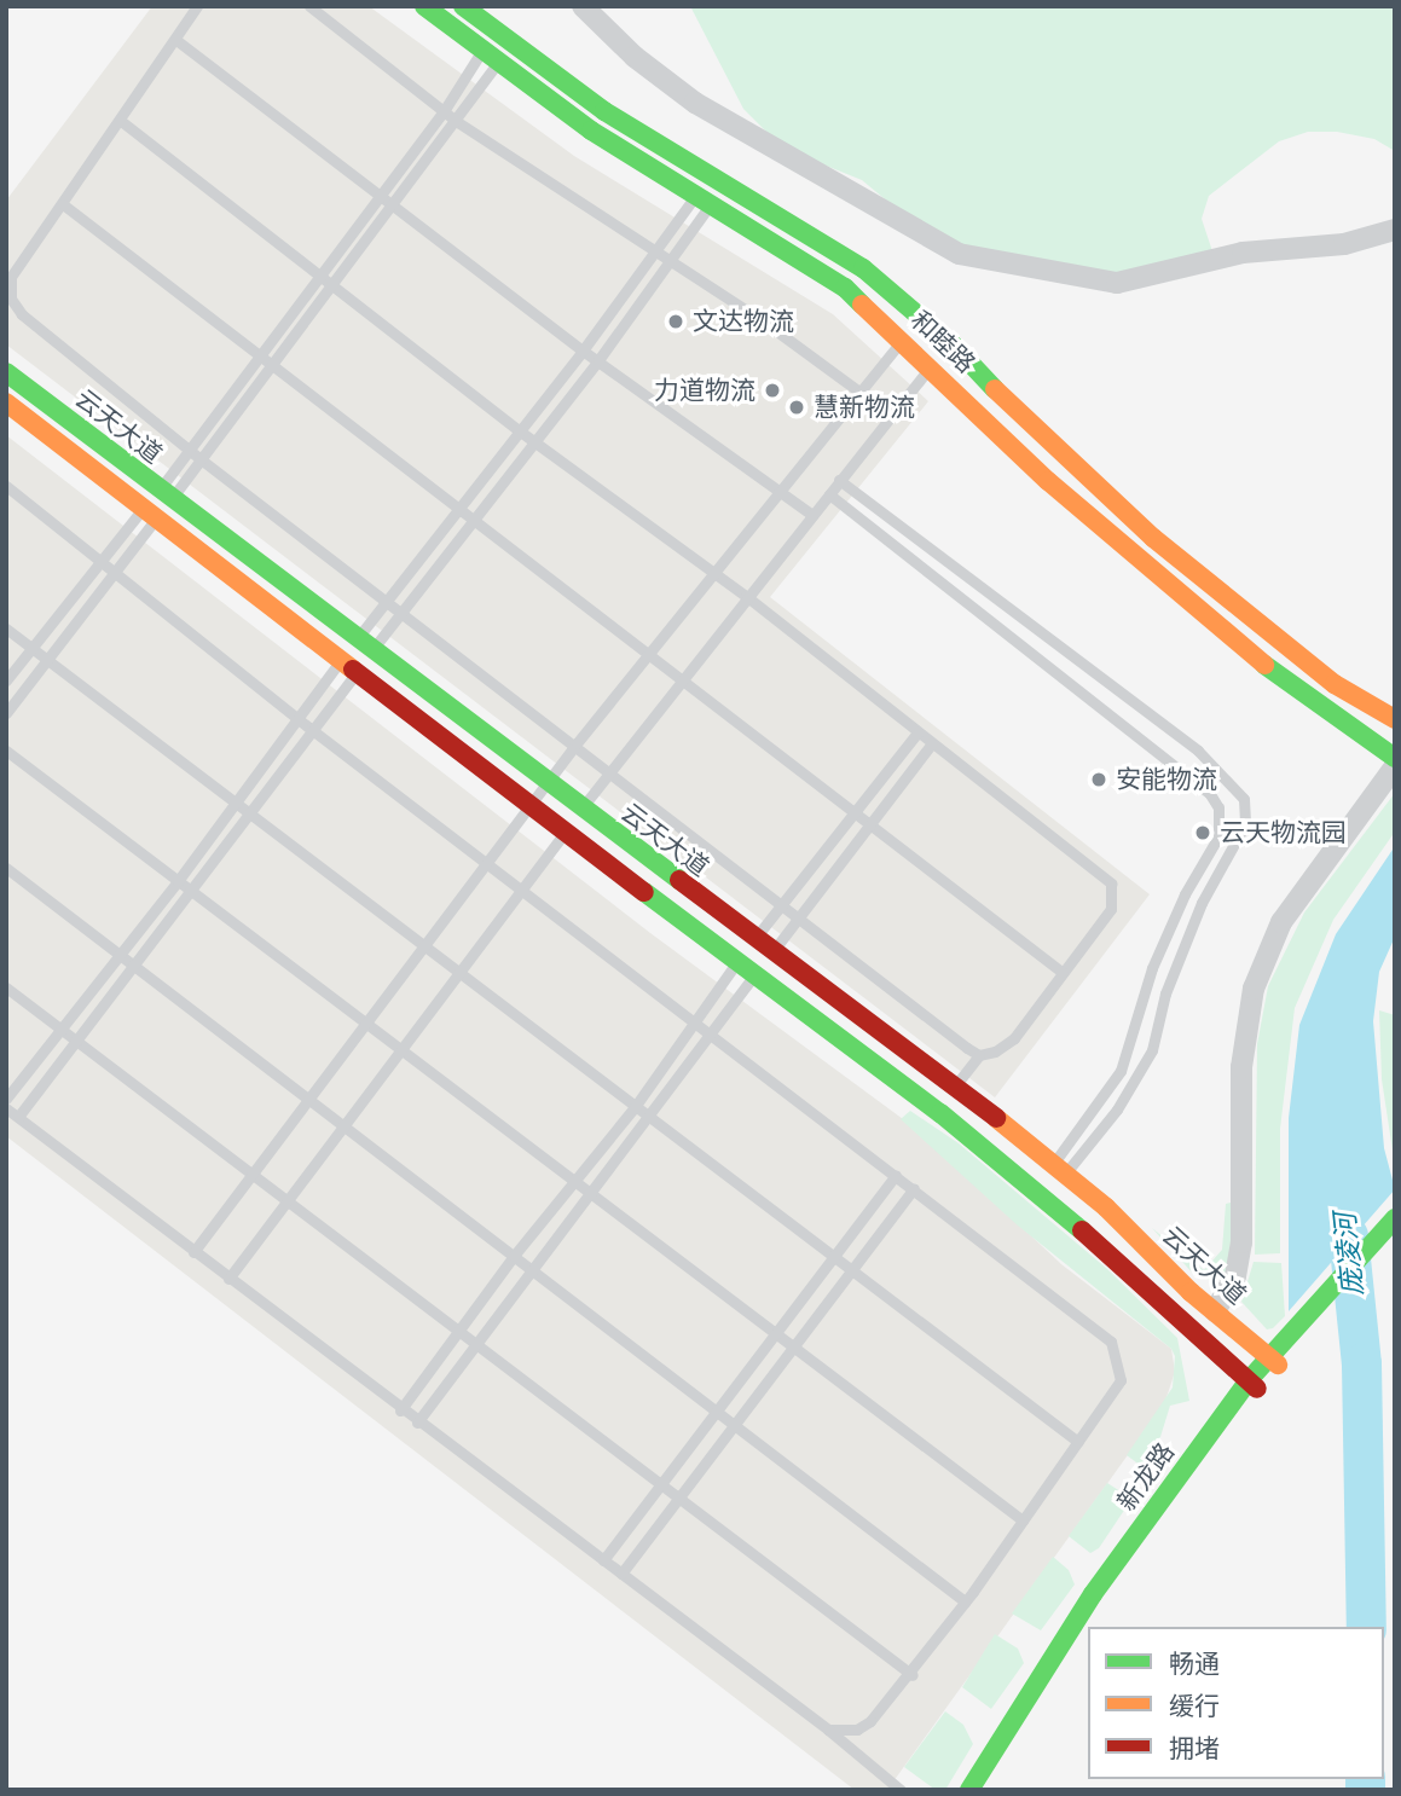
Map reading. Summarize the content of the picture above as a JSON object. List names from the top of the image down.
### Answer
{
  "streets": {
    "main road": ["和睦路", "云天大道", "新龙路"]
  },
  "crossings": [
    ["云天大道", "新龙路"]
  ],
  "water": ["庞凌河"],
  "places": [
    "文达物流",
    "力道物流",
    "慧新物流",
    "安能物流",
    "云天物流园"
  ],
  "legend": ["畅通", "缓行", "拥堵"]
}
